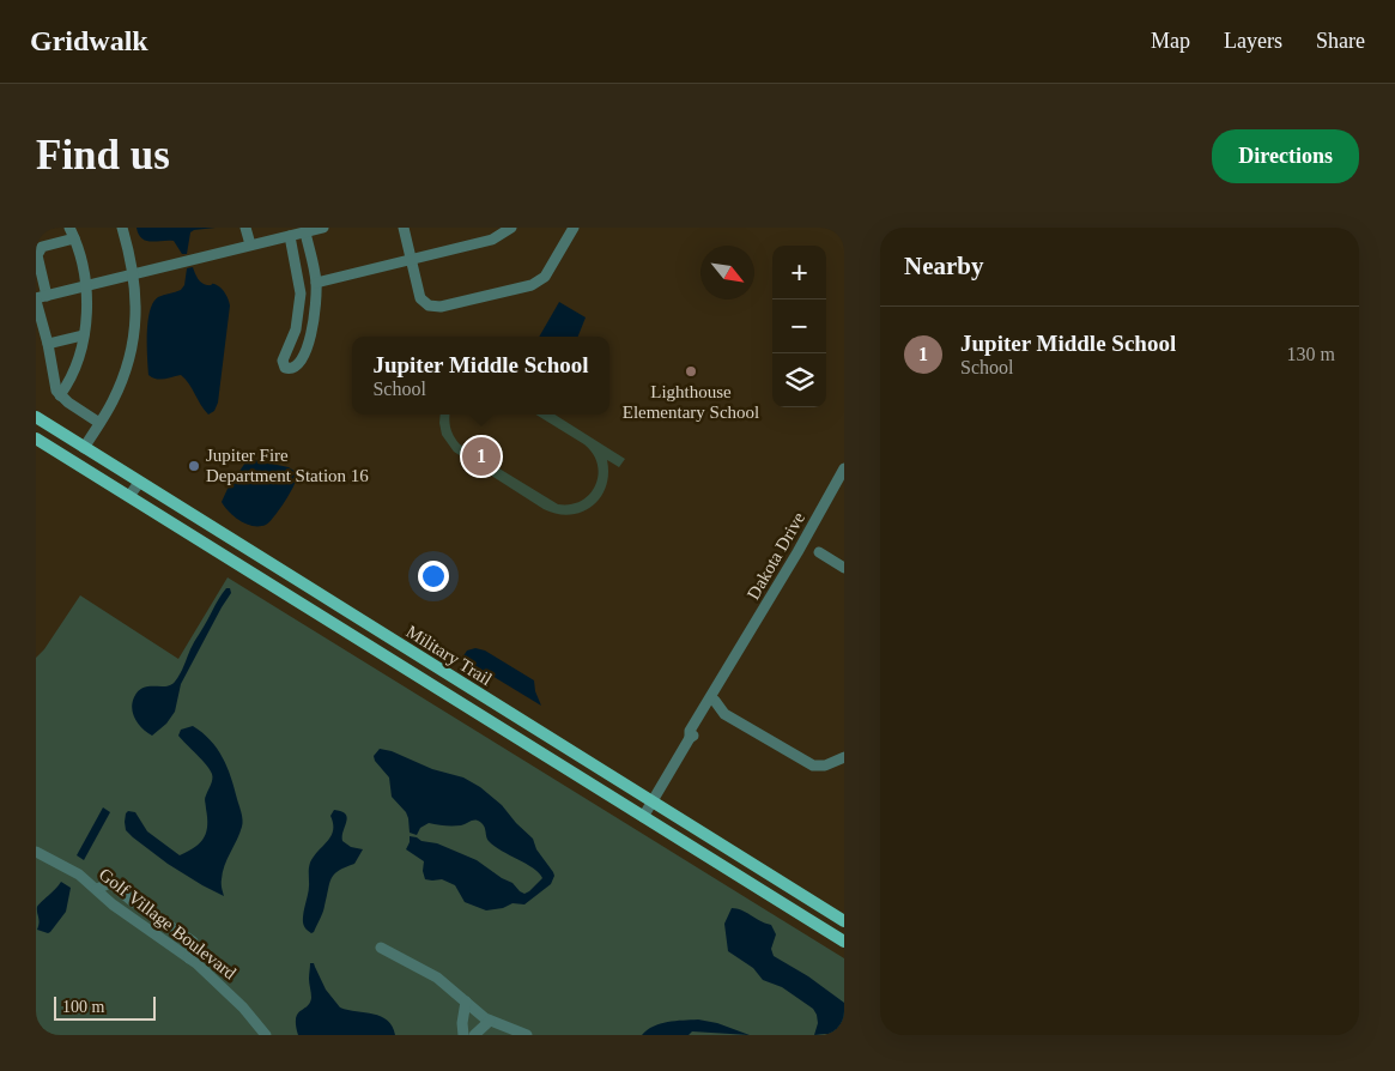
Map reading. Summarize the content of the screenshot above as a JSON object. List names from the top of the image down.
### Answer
{
  "streets": {
    "main road": ["Military Trail"],
    "street": ["Dakota Drive", "Golf Village Boulevard"]
  },
  "crossings": [
    ["Dakota Drive", "Military Trail"]
  ],
  "places": ["Lighthouse Elementary School", "Jupiter Fire Department Station 16"],
  "scale_bar": "100 m",
  "north": "bottom right",
  "page": {
    "header": "Gridwalk",
    "nav": ["Map", "Layers", "Share"],
    "buttons": "Directions",
    "title": "Find us",
    "heading": "Nearby",
    "map_buttons": ["+", "−"],
    "list": [
      {
        "mark": "1",
        "name": "Jupiter Middle School",
        "note": "School",
        "value": "130 m"
      }
    ],
    "popup": ["Jupiter Middle School", "School"],
    "pins": "1",
    "scale": "100 m"
  }
}
